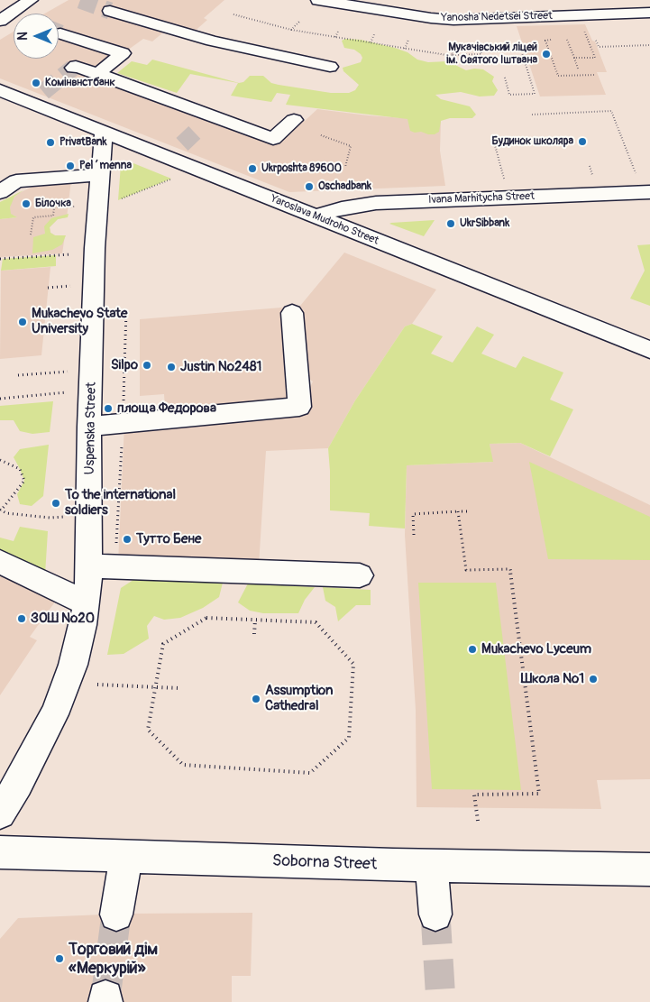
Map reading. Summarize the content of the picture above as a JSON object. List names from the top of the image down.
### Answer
{
  "streets": {
    "street": [
      "Yanosha Nedetsei Street",
      "Ivana Marhitycha Street",
      "Yaroslava Mudroho Street",
      "Uspenska Street",
      "Soborna Street"
    ]
  },
  "crossings": [
    ["Ivana Marhitycha Street", "Yaroslava Mudroho Street"],
    ["Yaroslava Mudroho Street", "Uspenska Street"]
  ],
  "places": [
    "Мукачівський ліцей ім. Святого Іштвана",
    "Комінвнстбанк",
    "Будинок школяра",
    "PrivatBank",
    "Pelʹmenna",
    "Ukrposhta 89600",
    "Oschadbank",
    "Білочка",
    "UkrSibbank",
    "Mukachevo State University",
    "Silpo",
    "Justin №2481",
    "площа Федорова",
    "To the international soldiers",
    "Тутто Бене",
    "ЗОШ №20",
    "Mukachevo Lyceum",
    "Школа №1",
    "Assumption Cathedral",
    "Торговий дім «Меркурій»"
  ],
  "north": "left"
}
